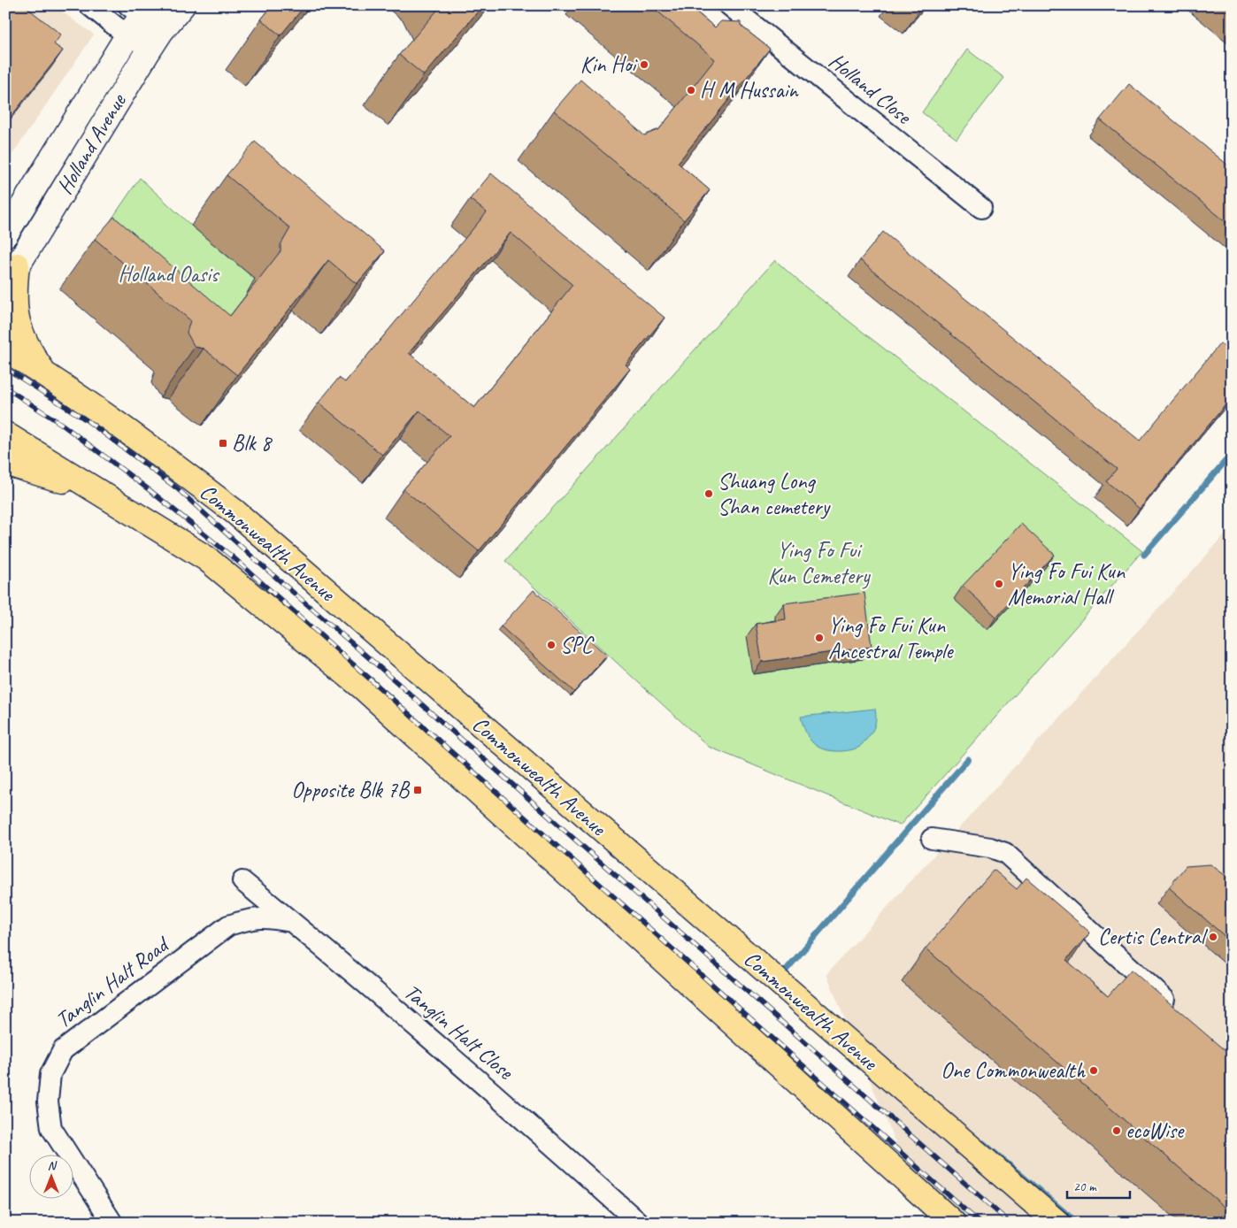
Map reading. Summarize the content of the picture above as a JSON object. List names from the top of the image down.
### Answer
{
  "streets": {
    "main road": ["Commonwealth Avenue"],
    "street": [
      "Holland Close",
      "Holland Avenue",
      "Tanglin Halt Road",
      "Tanglin Halt Close"
    ]
  },
  "crossings": [
    ["Tanglin Halt Road", "Tanglin Halt Close"]
  ],
  "parks": ["Holland Oasis", "Ying Fo Fui Kun Cemetery"],
  "places": {
    "other": [
      "Kin Hoi",
      "H M Hussain",
      "Shuang Long Shan cemetery",
      "Ying Fo Fui Kun Memorial Hall",
      "Ying Fo Fui Kun Ancestral Temple",
      "SPC",
      "Certis Central",
      "One Commonwealth",
      "ecoWise"
    ],
    "transit": ["Blk 8", "Opposite Blk 7B"]
  },
  "scale_bar": "20 m",
  "north": "top"
}
